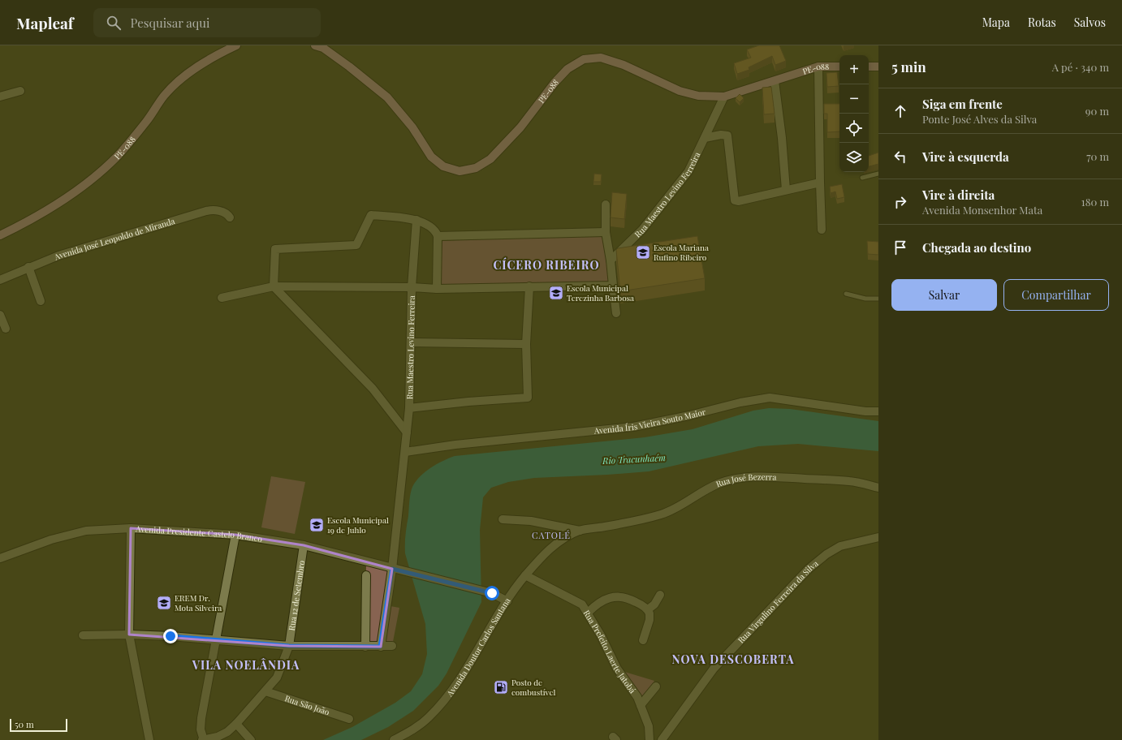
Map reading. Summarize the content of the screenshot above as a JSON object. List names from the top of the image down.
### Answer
{
  "streets": {
    "main road": ["PE-088"],
    "street": [
      "Rua Maestro Levino Ferreira",
      "Avenida José Leopoldo de Miranda",
      "Avenida Íris Vieira Souto Maior",
      "Rua José Bezerra",
      "Avenida Presidente Castelo Branco",
      "Rua 12 de Setembro",
      "Rua Virgulino Ferreira da Silva",
      "Avenida Doutor Carlos Santana",
      "Rua Prefeito Laerte Jatobá",
      "Rua São João"
    ]
  },
  "crossings": [
    ["PE-088", "Rua Maestro Levino Ferreira"],
    ["Rua Maestro Levino Ferreira", "Avenida Íris Vieira Souto Maior"],
    ["Rua Maestro Levino Ferreira", "Avenida Presidente Castelo Branco"],
    ["Rua José Bezerra", "Avenida Doutor Carlos Santana"],
    ["Avenida Presidente Castelo Branco", "Rua 12 de Setembro"],
    ["Avenida Presidente Castelo Branco", "Avenida Doutor Carlos Santana"],
    ["Rua 12 de Setembro", "Rua São João"],
    ["Avenida Doutor Carlos Santana", "Rua Prefeito Laerte Jatobá"]
  ],
  "districts": [
    "CÍCERO RIBEIRO",
    "CATOLÉ",
    "NOVA DESCOBERTA",
    "VILA NOELÂNDIA"
  ],
  "water": ["Rio Tracunhaém"],
  "places": {
    "school or university": [
      "Escola Mariana Rufino Ribeiro",
      "Escola Municipal Terezinha Barbosa",
      "Escola Municipal 19 de Juhlo",
      "EREM Dr. Mota Silveira"
    ],
    "fuel station": ["Posto de combustível"]
  },
  "scale_bar": "50 m",
  "page": {
    "header": "Mapleaf",
    "search": "Pesquisar aqui",
    "nav": ["Mapa", "Rotas", "Salvos"],
    "heading": ["5 min", "A pé · 340 m"],
    "map_buttons": ["+", "−"],
    "list": [
      ["Siga em frente", "Ponte José Alves da Silva", "90 m"],
      ["Vire à esquerda", "70 m"],
      ["Vire à direita", "Avenida Monsenhor Mata", "180 m"],
      "Chegada ao destino"
    ],
    "buttons": ["Salvar", "Compartilhar"],
    "scale": "50 m"
  }
}
